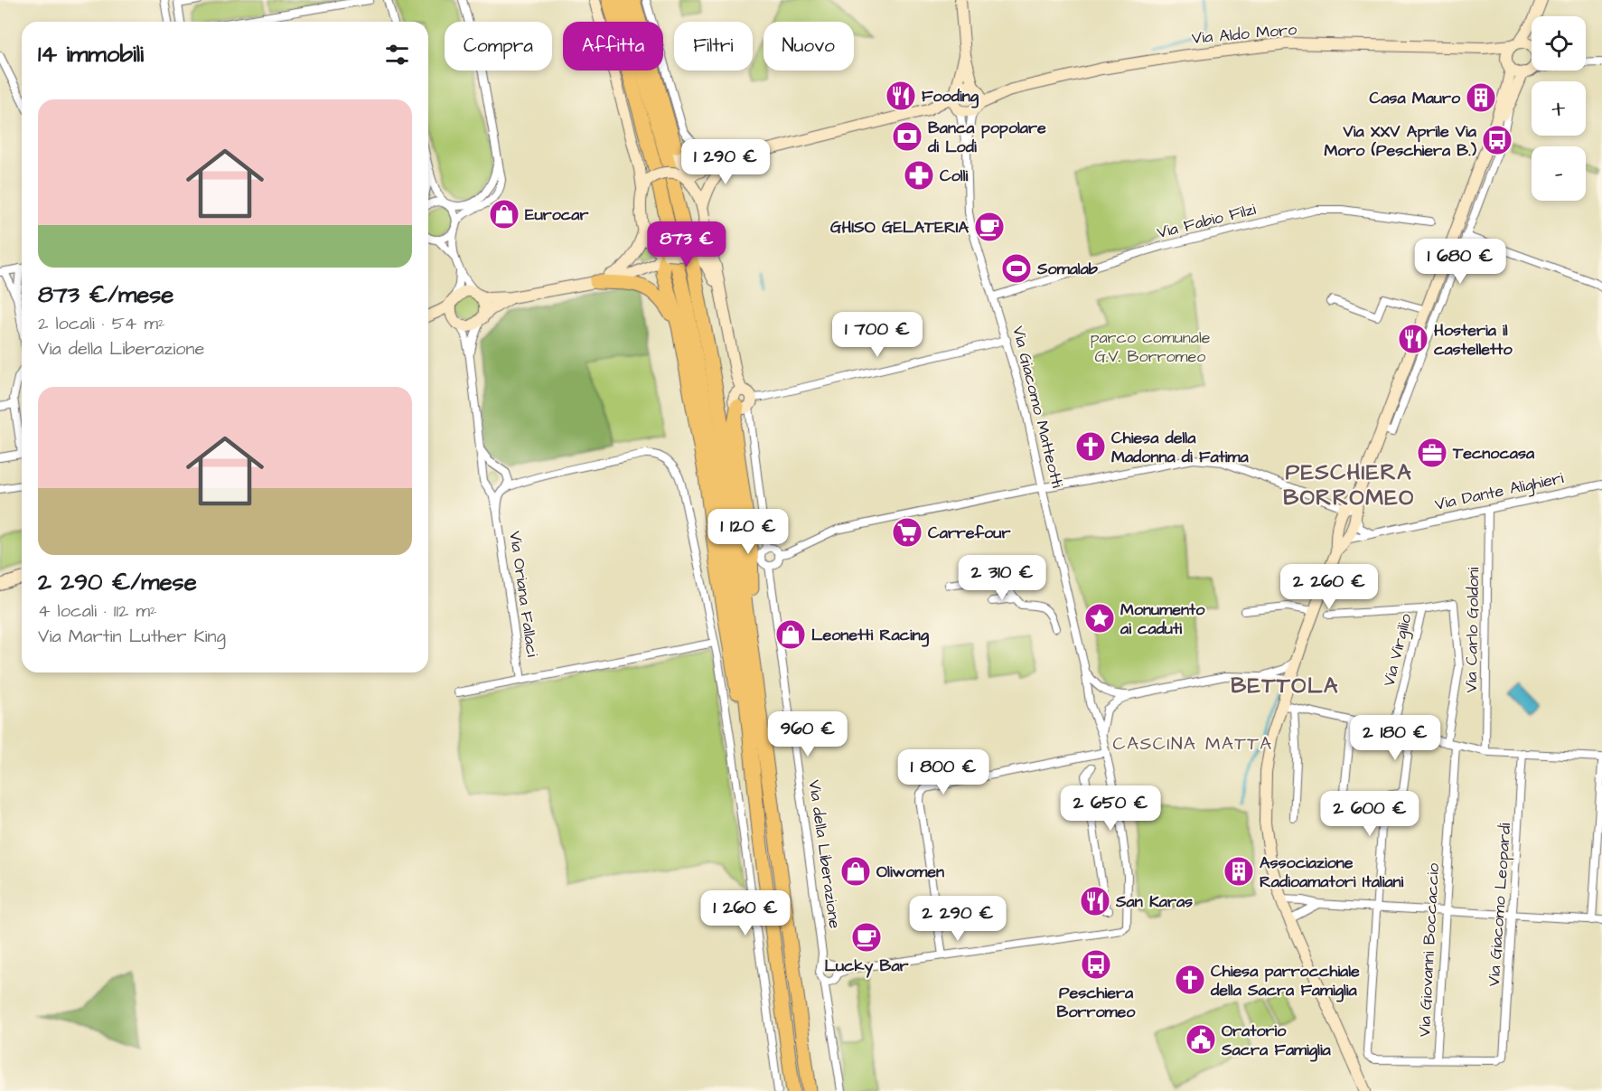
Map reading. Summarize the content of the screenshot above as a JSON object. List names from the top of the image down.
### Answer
{
  "streets": {
    "street": [
      "Via Aldo Moro",
      "Via Fabio Filzi",
      "Via Giacomo Matteotti",
      "Via Dante Alighieri",
      "Via Oriana Fallaci",
      "Via Carlo Goldoni",
      "Via Virgilio",
      "Via della Liberazione",
      "Via Giacomo Leopardi",
      "Via Giovanni Boccaccio"
    ]
  },
  "crossings": [
    ["Via Aldo Moro", "Via Giacomo Matteotti"],
    ["Via Fabio Filzi", "Via Giacomo Matteotti"],
    ["Via Dante Alighieri", "Via Carlo Goldoni"],
    ["Via Giacomo Leopardi", "Via Giovanni Boccaccio"]
  ],
  "districts": ["PESCHIERA BORROMEO", "BETTOLA", "CASCINA MATTA"],
  "parks": ["parco comunale G.V. Borromeo"],
  "places": {
    "restaurant": ["Fooding", "Hosteria il castelletto", "San Karas"],
    "building": ["Casa Mauro", "Associazione Radioamatori Italiani"],
    "bank": ["Banca popolare di Lodi"],
    "bus stop": ["Via XXV Aprile Via Moro (Peschiera B.)", "Peschiera Borromeo"],
    "pharmacy": ["Colli"],
    "shop": ["Eurocar", "Leonetti Racing", "Oliwomen"],
    "cafe": ["GHISO GELATERIA", "Lucky Bar"],
    "sports": ["Somalab"],
    "church": ["Chiesa della Madonna di Fatima", "Chiesa parrocchiale della Sacra Famiglia"],
    "office": ["Tecnocasa"],
    "supermarket": ["Carrefour"],
    "place": ["Monumento ai caduti"],
    "public building": ["Oratorio Sacra Famiglia"]
  },
  "page": {
    "map_buttons": ["+", "−"],
    "chip": [
      "Compra",
      "Affitta",
      "Filtri",
      "Nuovo"
    ],
    "heading": "14 immobili",
    "list": [
      {
        "name": "873 €/mese",
        "note": "2 locali · 54 m² · Via della Liberazione"
      },
      {
        "name": "2 290 €/mese",
        "note": "4 locali · 112 m² · Via Martin Luther King"
      }
    ],
    "price": [
      "1 290 €",
      "873 €",
      "1 680 €",
      "1 700 €",
      "1 120 €",
      "2 310 €",
      "2 260 €",
      "960 €",
      "2 180 €",
      "1 800 €",
      "2 650 €",
      "2 600 €",
      "1 260 €",
      "2 290 €"
    ]
  }
}
